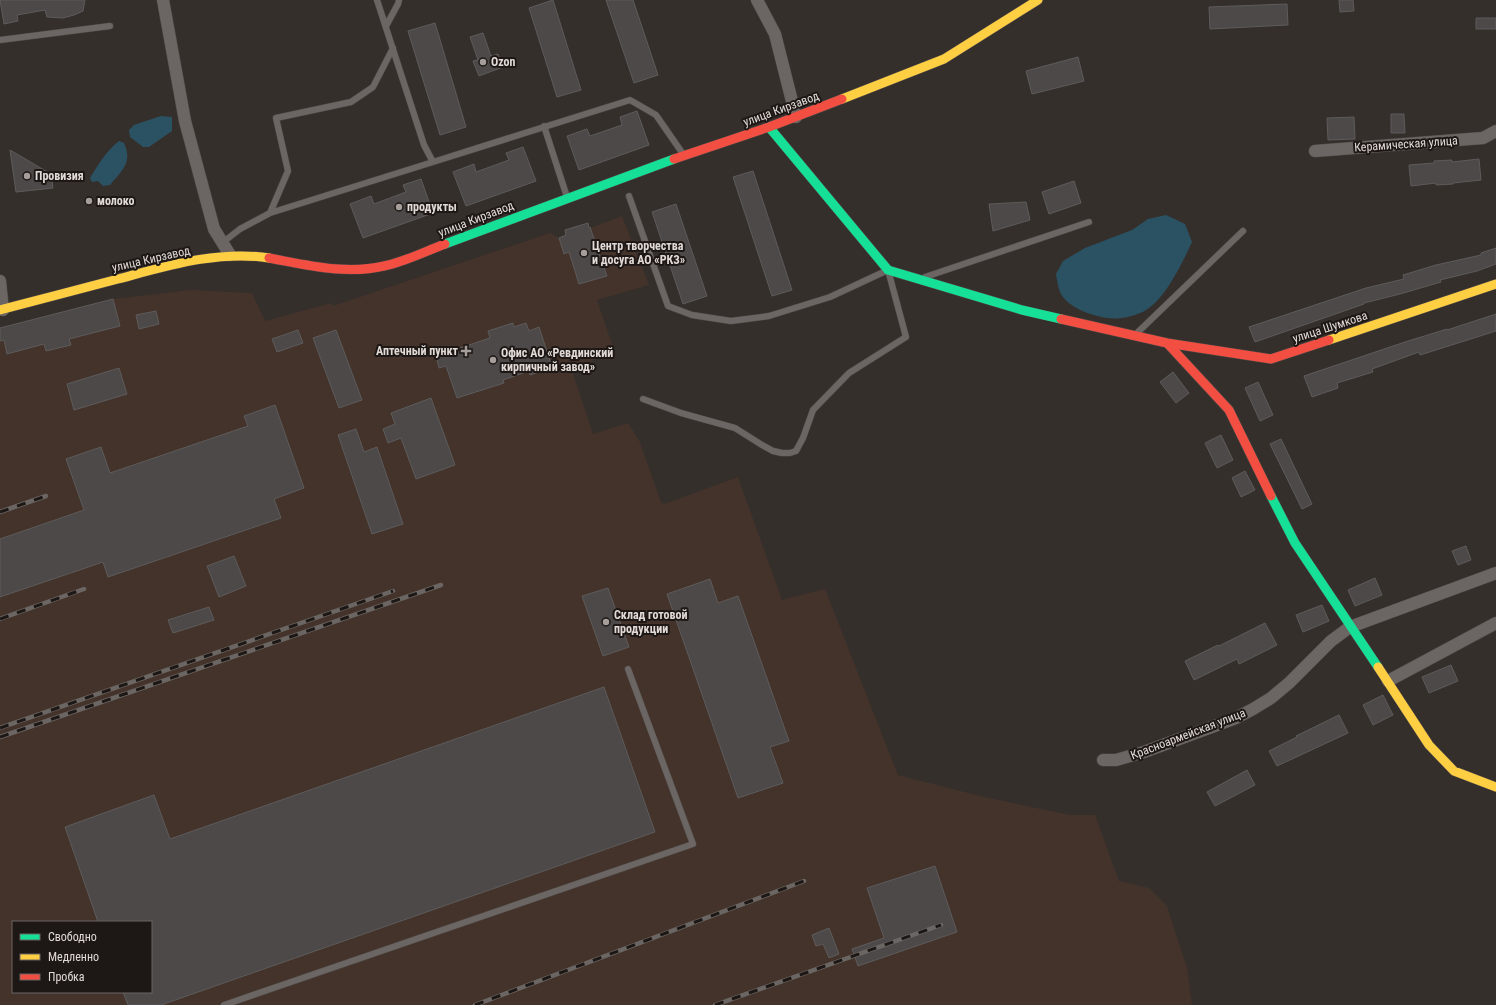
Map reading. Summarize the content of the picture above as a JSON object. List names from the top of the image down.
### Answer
{
  "streets": {
    "street": [
      "улица Кирзавод",
      "Керамическая улица",
      "улица Шумкова",
      "Красноармейская улица"
    ]
  },
  "places": {
    "other": [
      "Ozon",
      "Провизия",
      "молоко",
      "продукты",
      "Центр творчества и досуга АО «РКЗ»",
      "Офис АО «Ревдинский кирпичный завод»",
      "Склад готовой продукции"
    ],
    "health": ["Аптечный пункт"]
  },
  "legend": ["Свободно", "Медленно", "Пробка"]
}
